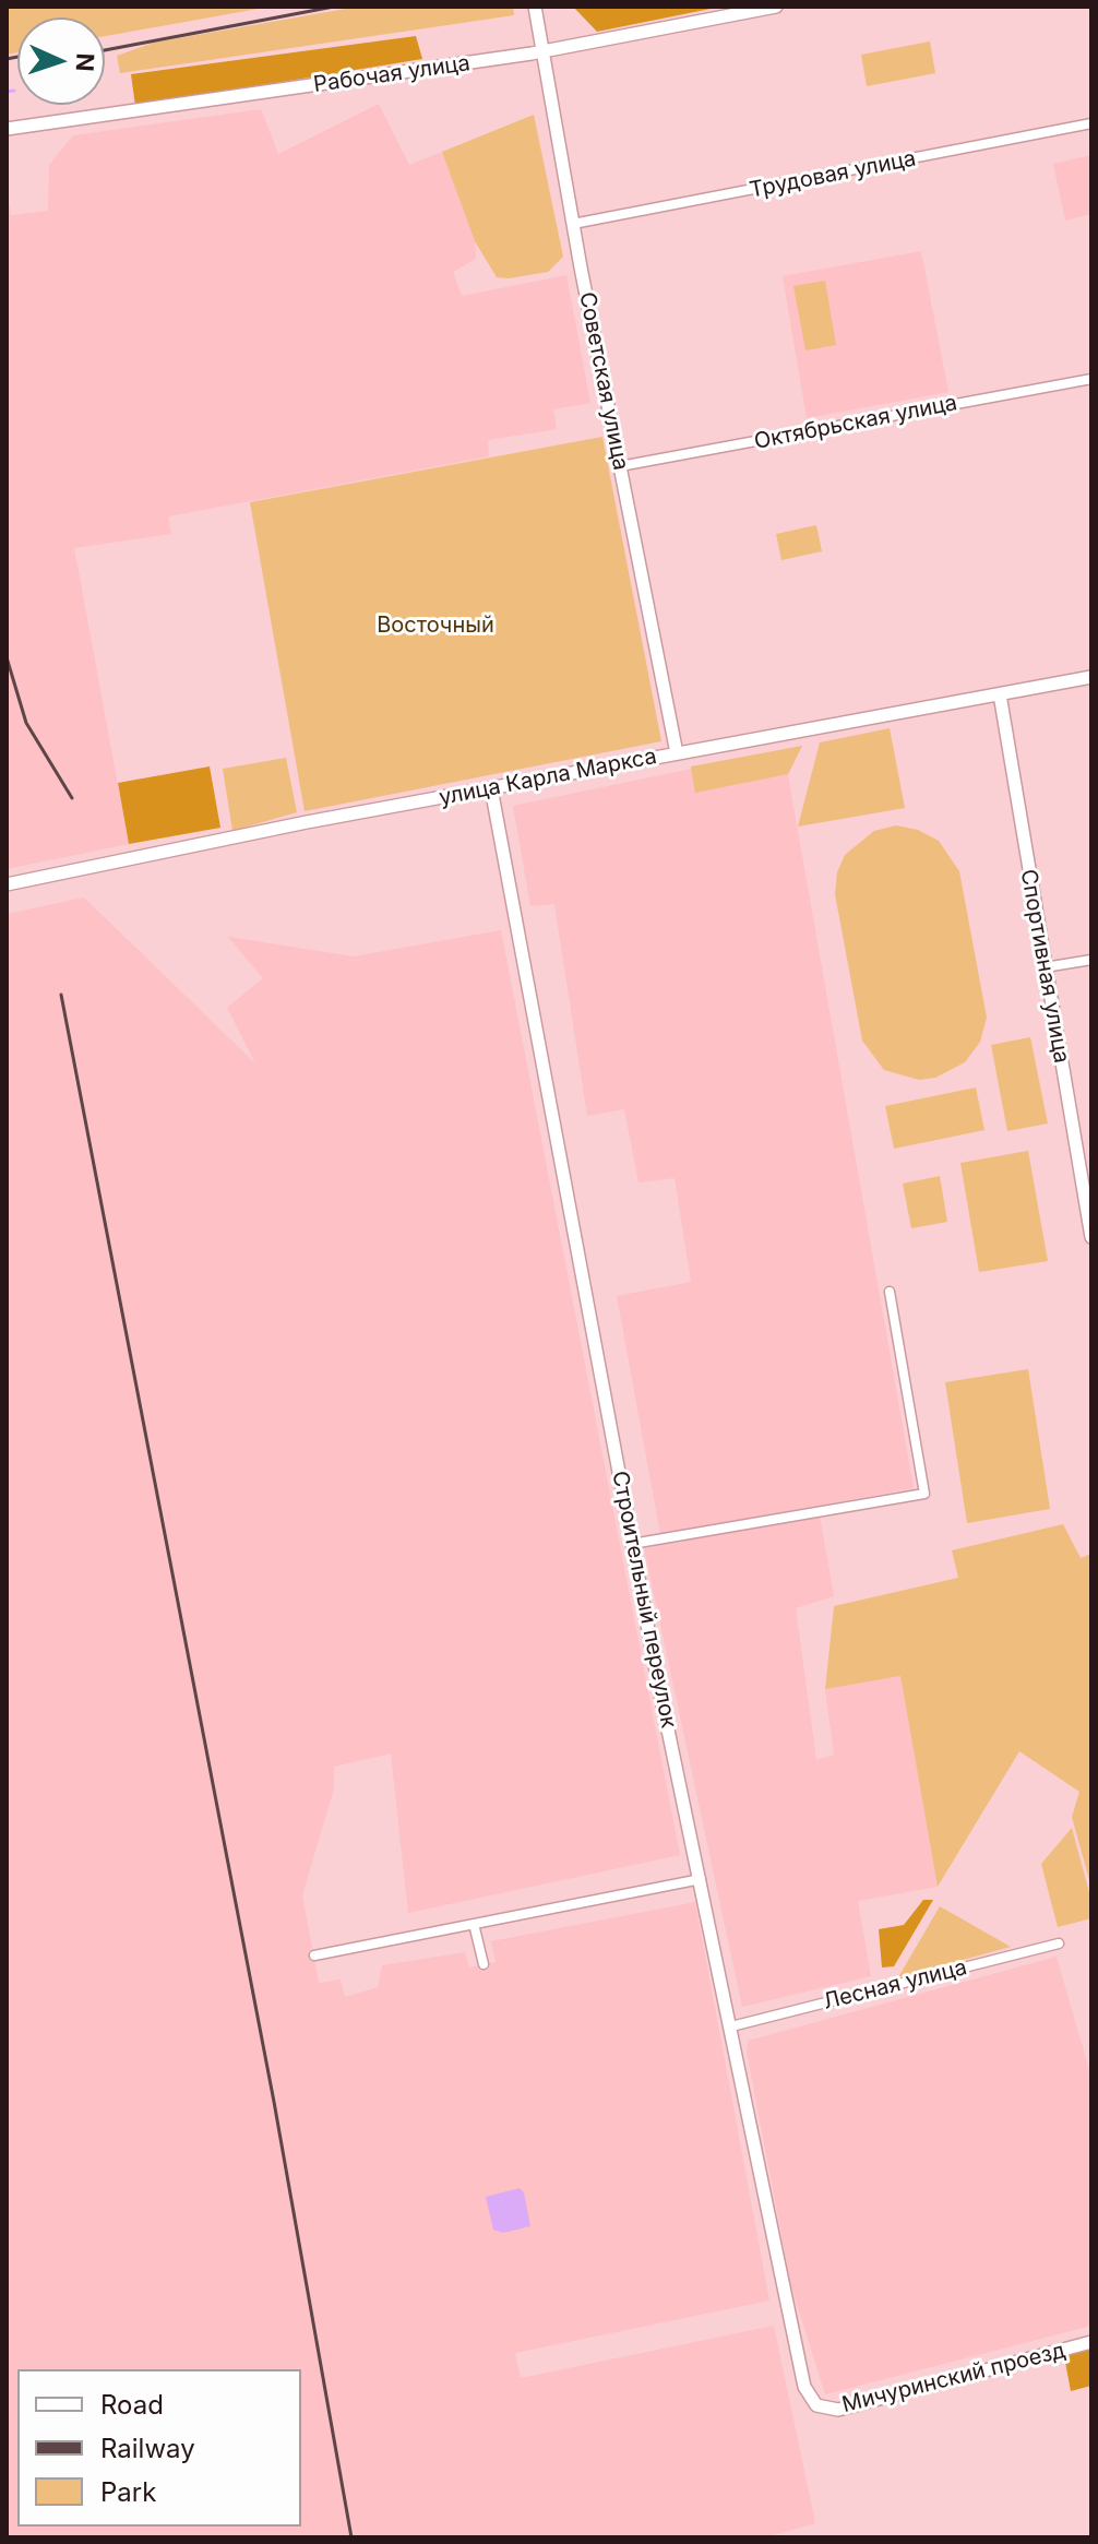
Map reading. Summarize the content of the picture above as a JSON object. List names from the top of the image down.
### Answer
{
  "streets": {
    "street": [
      "Рабочая улица",
      "Трудовая улица",
      "Советская улица",
      "Октябрьская улица",
      "улица Карла Маркса",
      "Спортивная улица",
      "Строительный переулок",
      "Лесная улица",
      "Мичуринский проезд"
    ]
  },
  "crossings": [
    ["Рабочая улица", "Советская улица"],
    ["Трудовая улица", "Советская улица"],
    ["Советская улица", "Октябрьская улица"],
    ["Советская улица", "улица Карла Маркса"],
    ["улица Карла Маркса", "Спортивная улица"],
    ["улица Карла Маркса", "Строительный переулок"],
    ["Строительный переулок", "Лесная улица"],
    ["Строительный переулок", "Мичуринский проезд"]
  ],
  "parks": ["Восточный"],
  "legend": ["Road", "Railway", "Park"],
  "north": "right"
}
